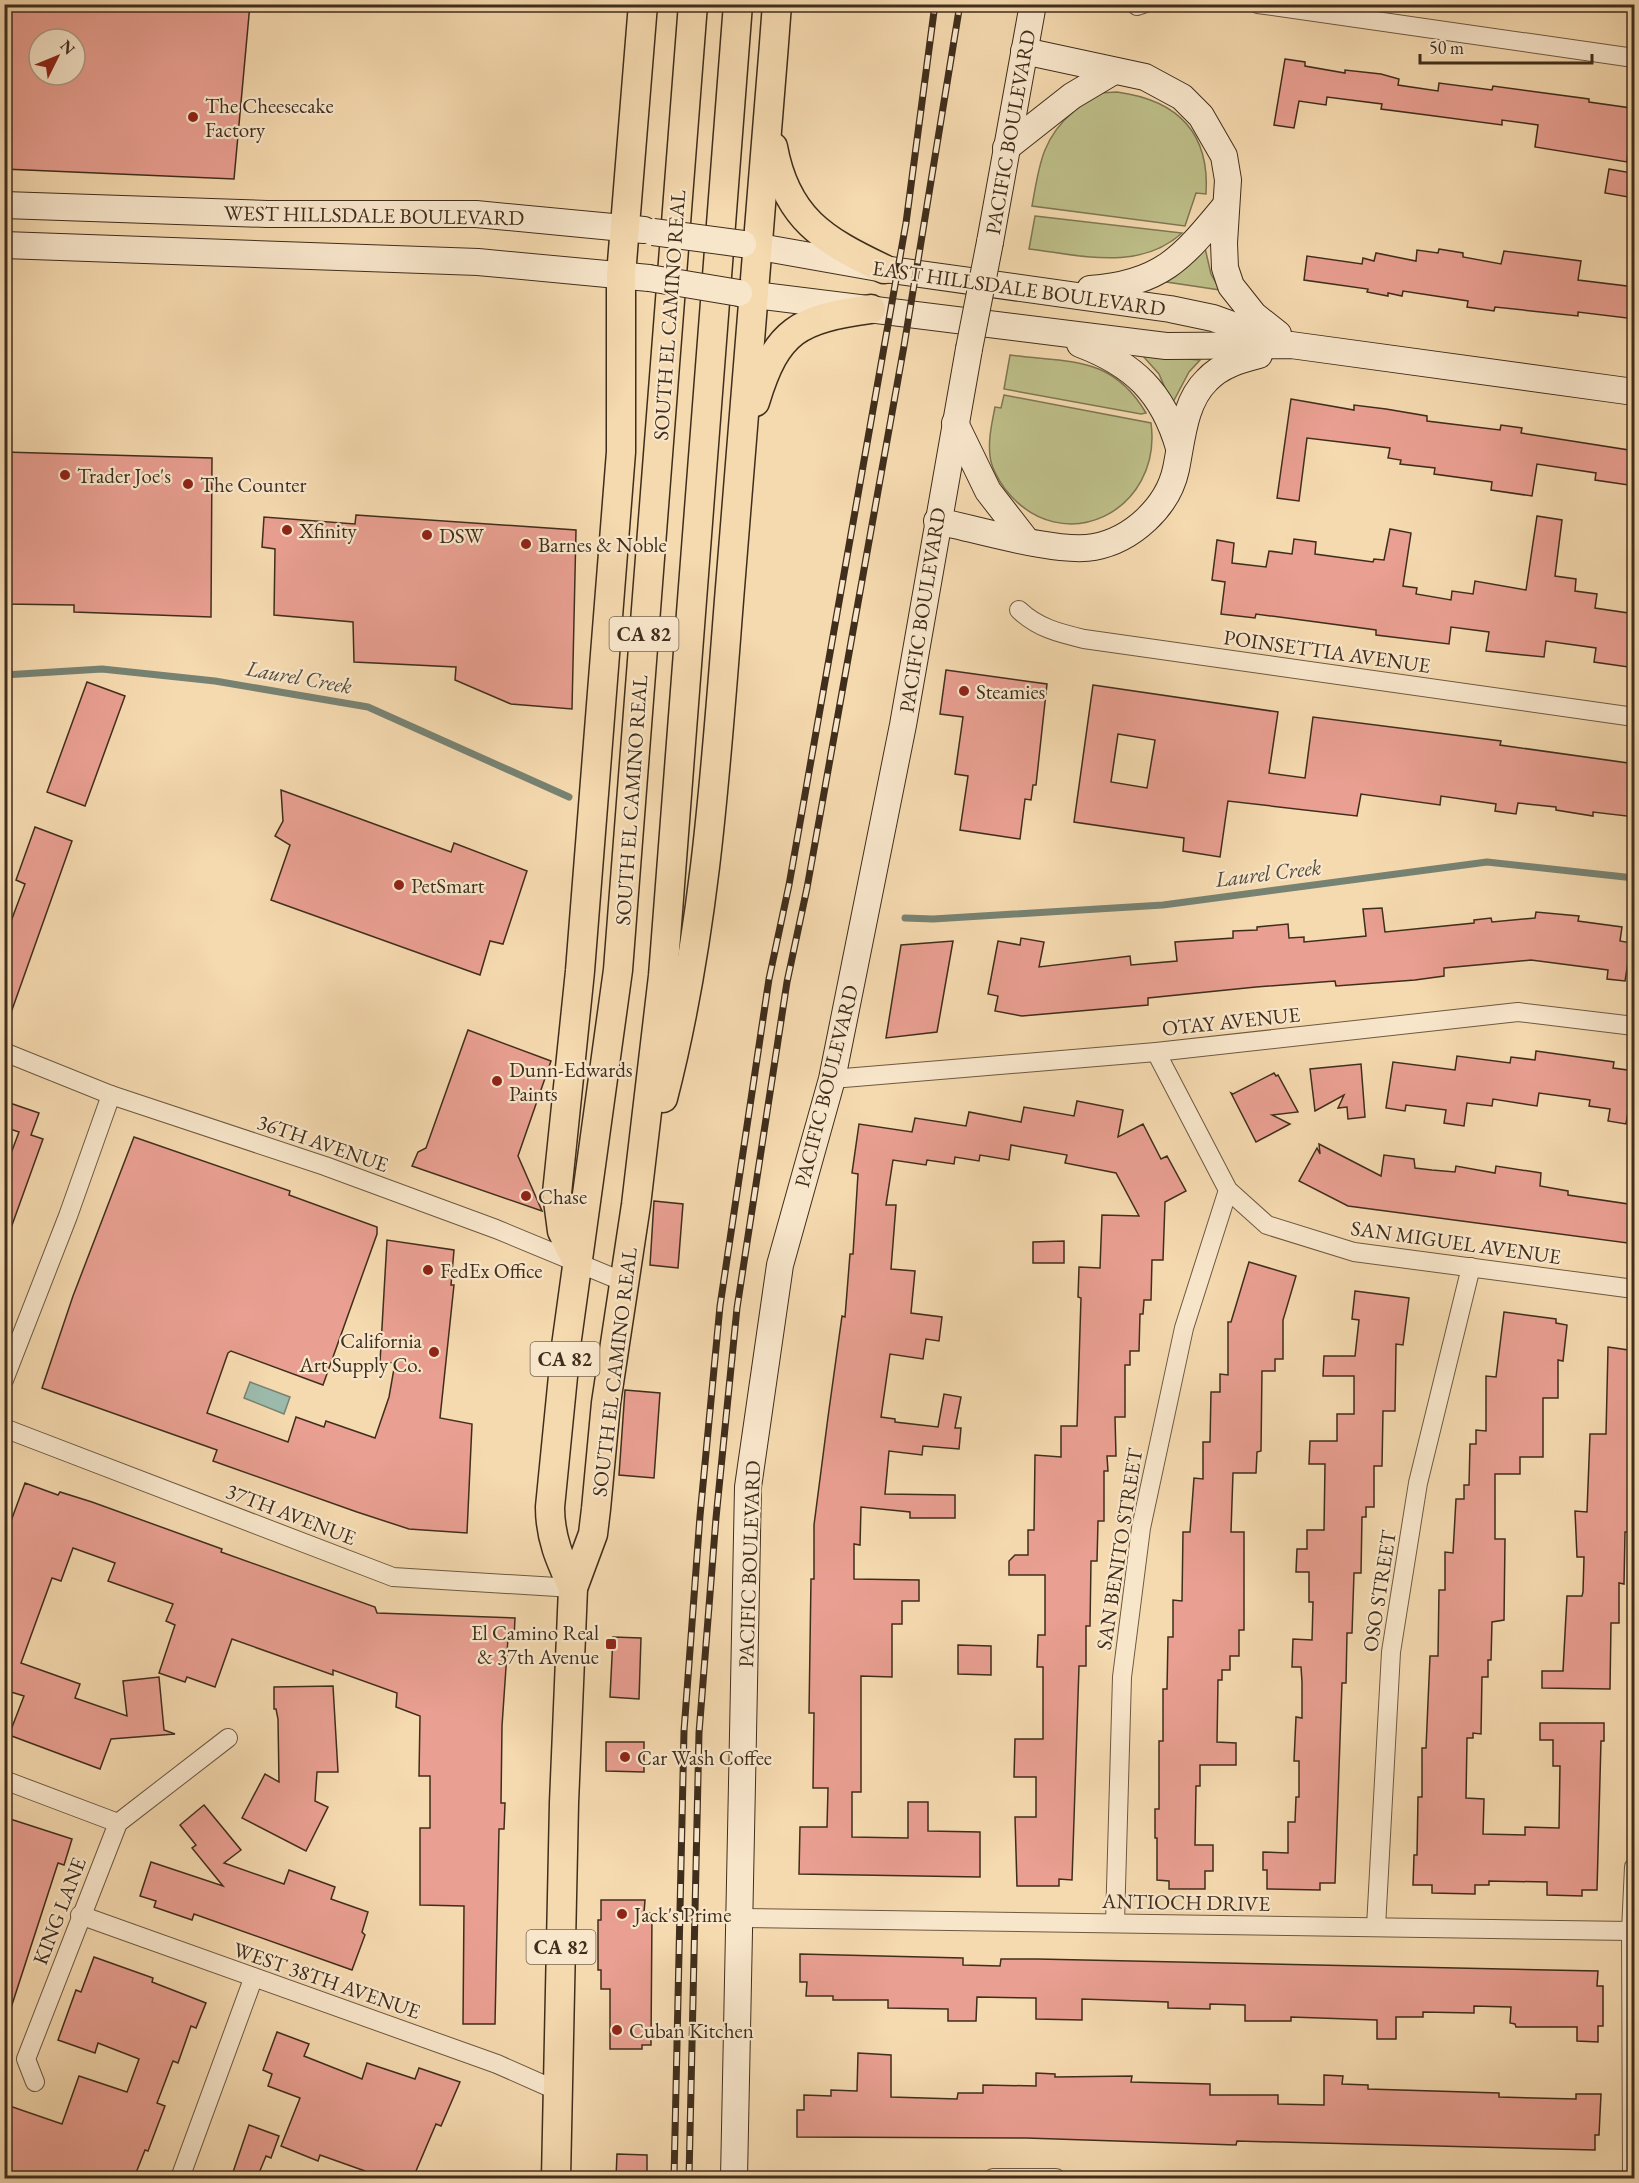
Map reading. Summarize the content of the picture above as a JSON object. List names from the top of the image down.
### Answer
{
  "streets": {
    "main road": [
      "PACIFIC BOULEVARD",
      "WEST HILLSDALE BOULEVARD",
      "EAST HILLSDALE BOULEVARD",
      "SOUTH EL CAMINO REAL",
      "CA 82"
    ],
    "street": [
      "POINSETTIA AVENUE",
      "OTAY AVENUE",
      "36TH AVENUE",
      "SAN MIGUEL AVENUE",
      "37TH AVENUE",
      "SAN BENITO STREET",
      "OSO STREET",
      "ANTIOCH DRIVE",
      "KING LANE",
      "WEST 38TH AVENUE"
    ]
  },
  "crossings": [
    ["PACIFIC BOULEVARD", "OTAY AVENUE"],
    ["PACIFIC BOULEVARD", "ANTIOCH DRIVE"],
    ["WEST HILLSDALE BOULEVARD", "EAST HILLSDALE BOULEVARD"],
    ["SOUTH EL CAMINO REAL", "36TH AVENUE"],
    ["SOUTH EL CAMINO REAL", "37TH AVENUE"],
    ["SOUTH EL CAMINO REAL", "WEST 38TH AVENUE"],
    ["OTAY AVENUE", "SAN MIGUEL AVENUE"],
    ["SAN MIGUEL AVENUE", "SAN BENITO STREET"],
    ["SAN MIGUEL AVENUE", "OSO STREET"],
    ["SAN BENITO STREET", "ANTIOCH DRIVE"],
    ["OSO STREET", "ANTIOCH DRIVE"],
    ["KING LANE", "WEST 38TH AVENUE"]
  ],
  "water": ["Laurel Creek"],
  "places": {
    "other": [
      "The Cheesecake Factory",
      "Trader Joe's",
      "The Counter",
      "Xfinity",
      "DSW",
      "Barnes & Noble",
      "Steamies",
      "PetSmart",
      "Dunn-Edwards Paints",
      "Chase",
      "FedEx Office",
      "California Art Supply Co.",
      "Car Wash Coffee",
      "Jack's Prime",
      "Cuban Kitchen"
    ],
    "transit": ["El Camino Real & 37th Avenue"]
  },
  "scale_bar": "50 m",
  "north": "top right"
}
